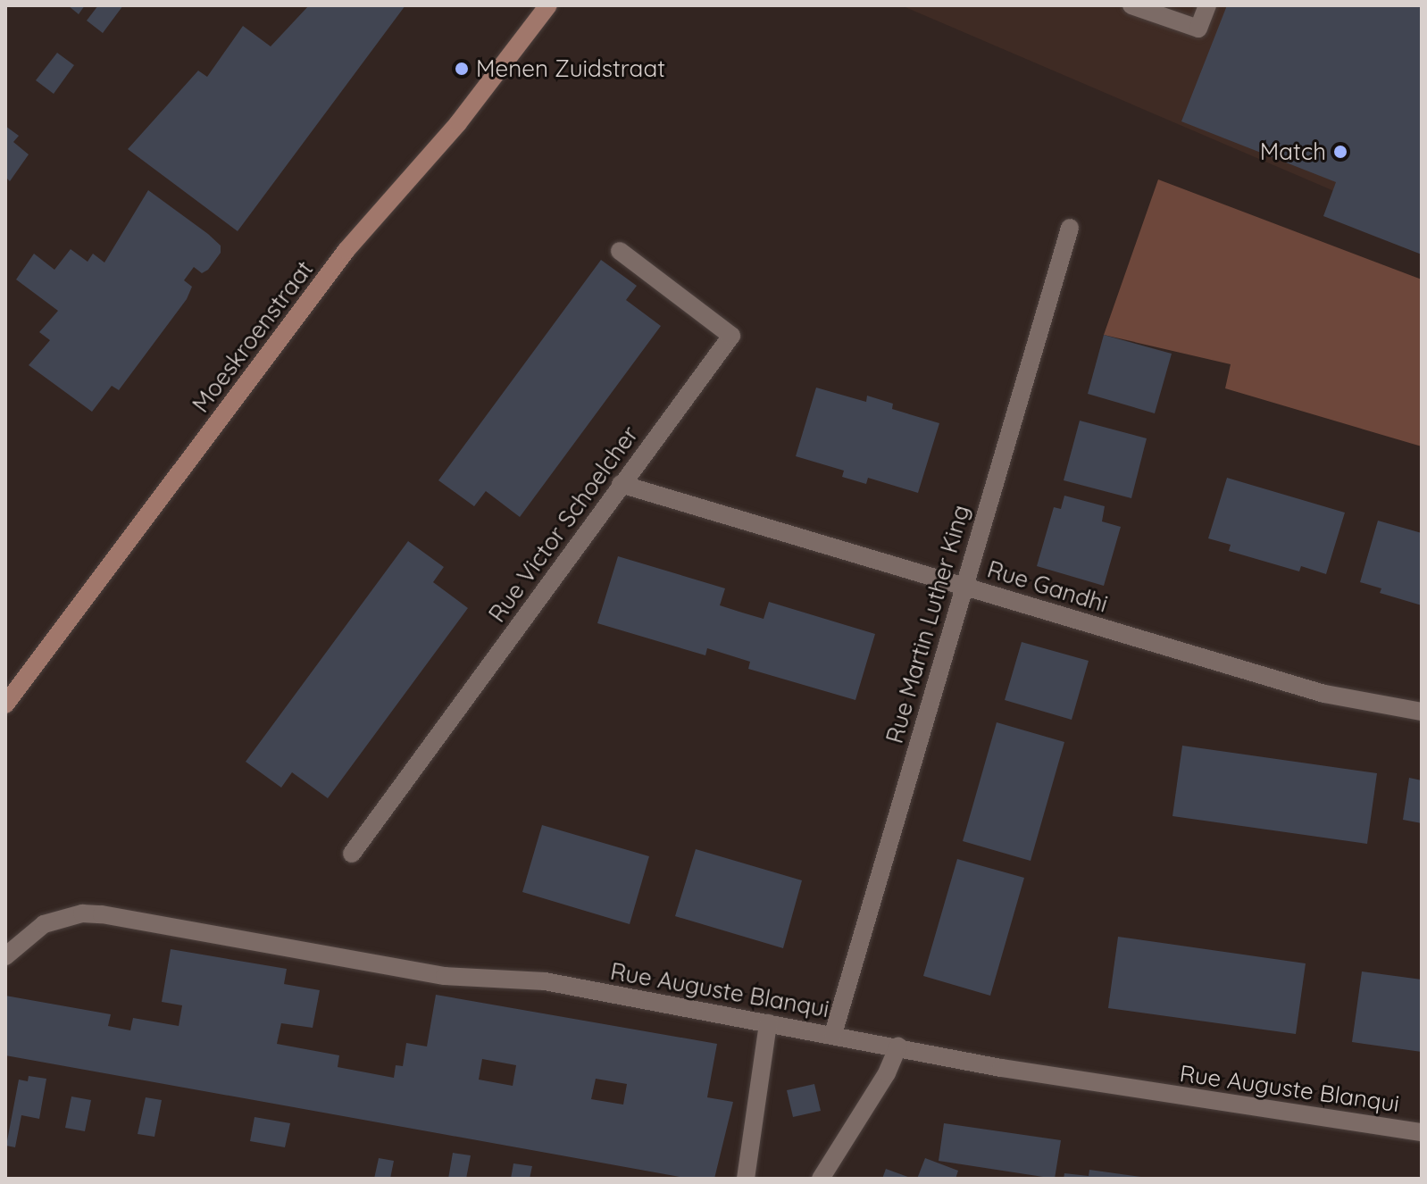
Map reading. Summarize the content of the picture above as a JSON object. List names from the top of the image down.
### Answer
{
  "streets": {
    "street": [
      "Moeskroenstraat",
      "Rue Victor Schoelcher",
      "Rue Gandhi",
      "Rue Martin Luther King",
      "Rue Auguste Blanqui"
    ]
  },
  "crossings": [
    ["Rue Victor Schoelcher", "Rue Gandhi"],
    ["Rue Gandhi", "Rue Martin Luther King"],
    ["Rue Martin Luther King", "Rue Auguste Blanqui"]
  ],
  "places": ["Menen Zuidstraat", "Match"]
}
